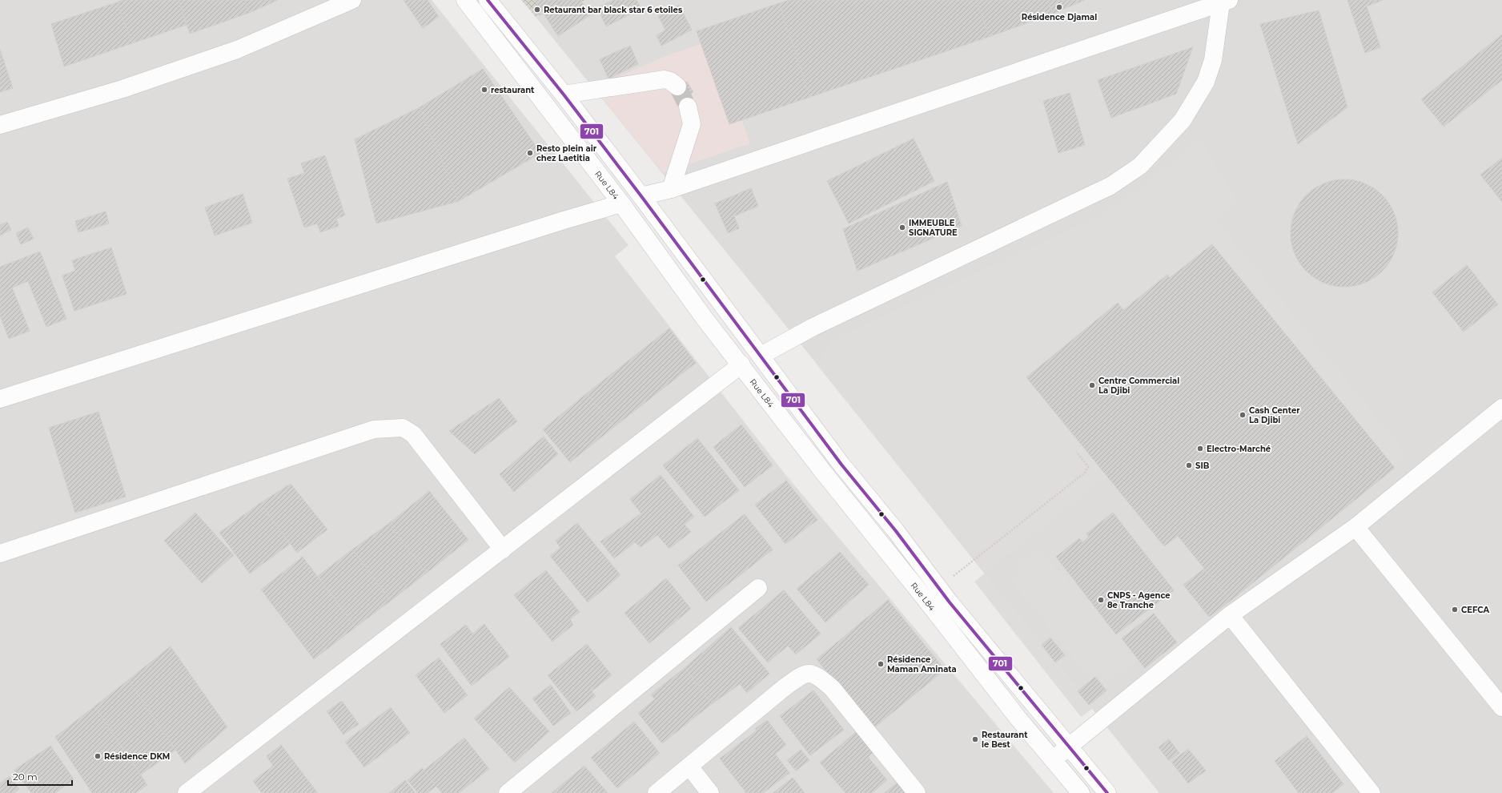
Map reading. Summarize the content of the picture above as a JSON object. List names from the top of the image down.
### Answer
{
  "streets": {
    "street": ["Rue L84"]
  },
  "places": [
    "Résidence Djamal",
    "Retaurant bar black star 6 etoiles",
    "restaurant",
    "Resto plein air chez Laetitia",
    "IMMEUBLE SIGNATURE",
    "Centre Commercial La Djibi",
    "Cash Center La Djibi",
    "Electro-Marché",
    "SIB",
    "CNPS - Agence 8e Tranche",
    "CEFCA",
    "Résidence Maman Aminata",
    "Restaurant le Best",
    "Résidence DKM"
  ],
  "lines": ["transit line 701"],
  "scale_bar": "20 m"
}
